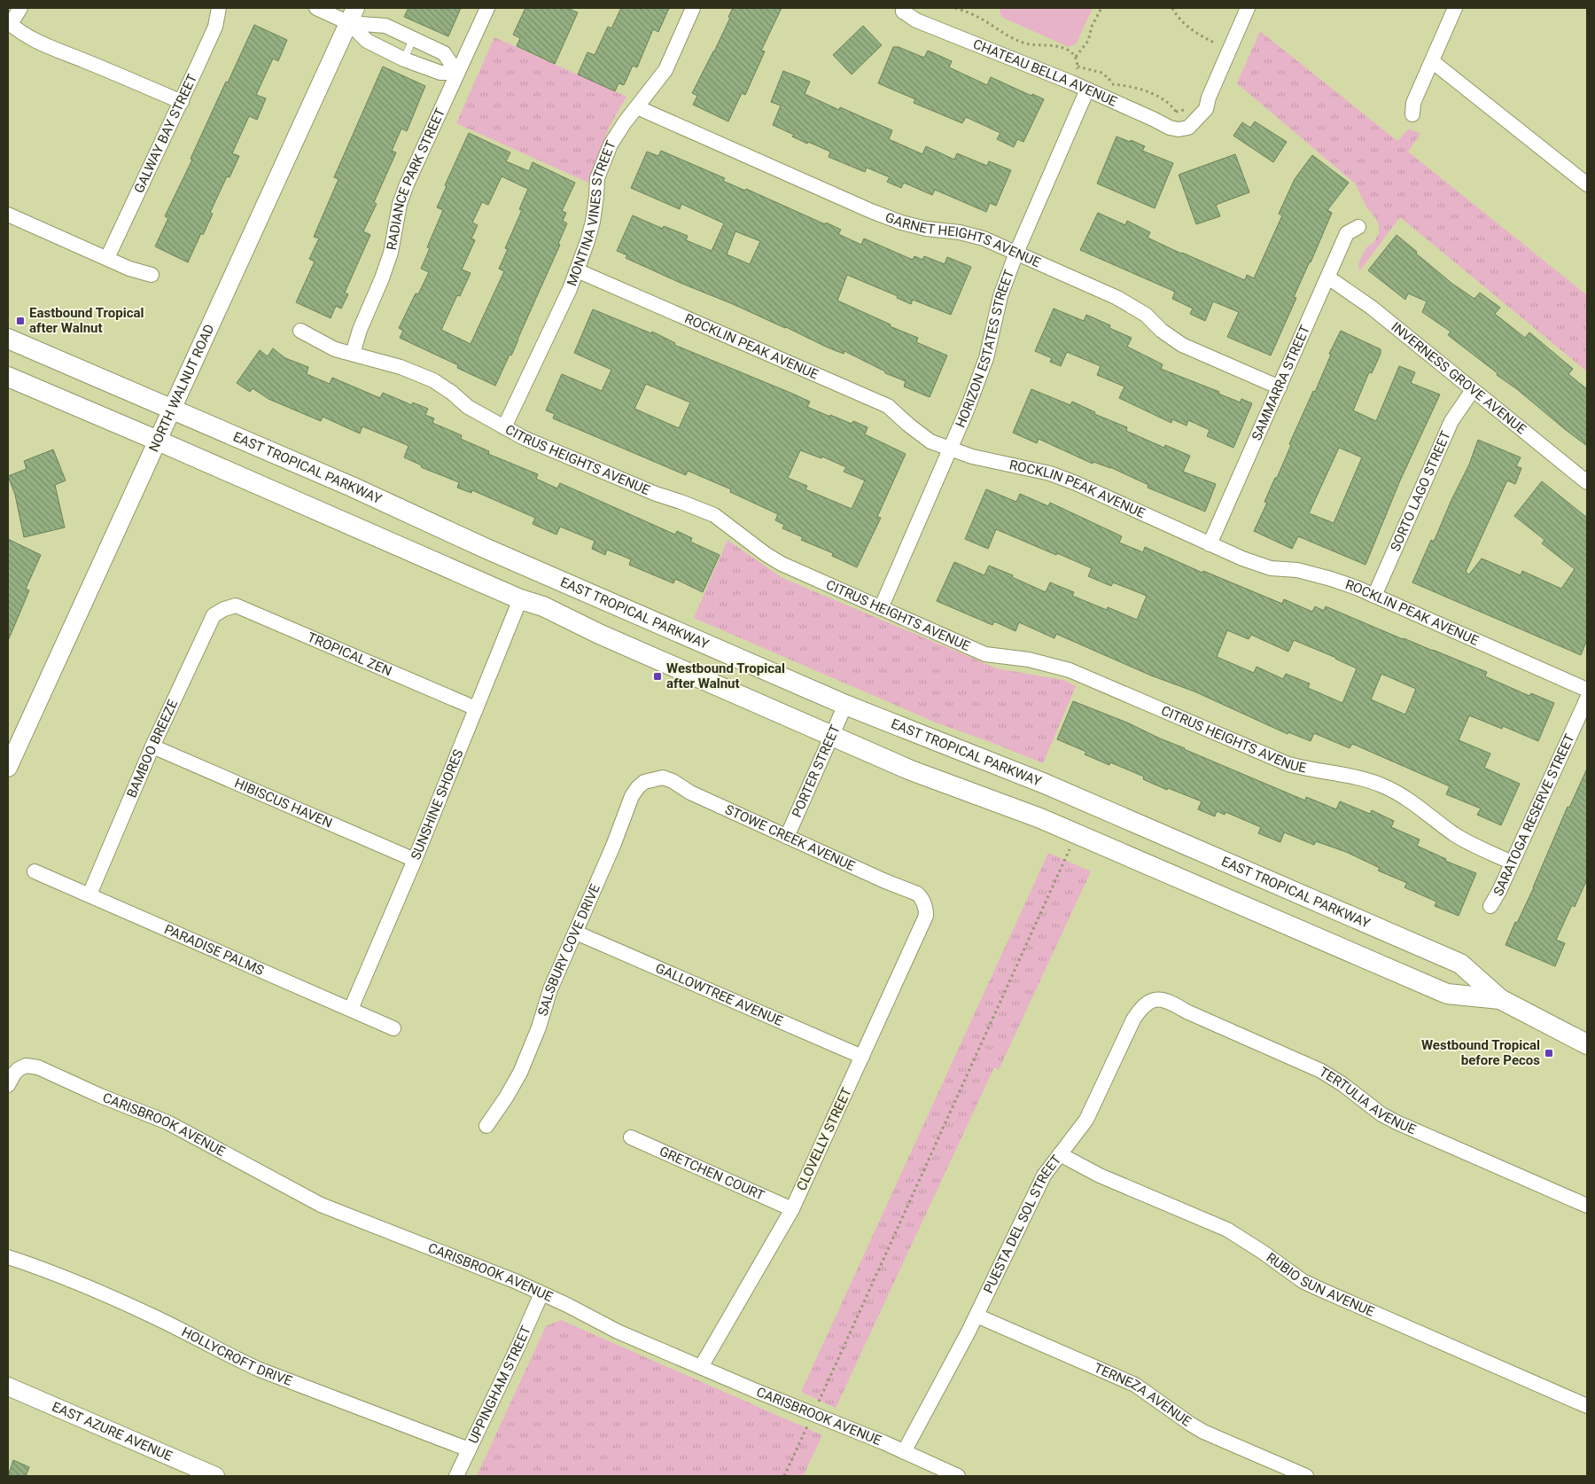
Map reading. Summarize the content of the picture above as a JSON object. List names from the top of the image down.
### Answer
{
  "streets": {
    "main road": ["EAST TROPICAL PARKWAY"],
    "street": [
      "CHATEAU BELLA AVENUE",
      "GALWAY BAY STREET",
      "RADIANCE PARK STREET",
      "MONTINA VINES STREET",
      "GARNET HEIGHTS AVENUE",
      "ROCKLIN PEAK AVENUE",
      "HORIZON ESTATES STREET",
      "INVERNESS GROVE AVENUE",
      "SAMMARRA STREET",
      "NORTH WALNUT ROAD",
      "CITRUS HEIGHTS AVENUE",
      "SORTO LAGO STREET",
      "TROPICAL ZEN",
      "BAMBOO BREEZE",
      "PORTER STREET",
      "HIBISCUS HAVEN",
      "SUNSHINE SHORES",
      "SARATOGA RESERVE STREET",
      "STOWE CREEK AVENUE",
      "PARADISE PALMS",
      "SALSBURY COVE DRIVE",
      "GALLOWTREE AVENUE",
      "TERTULIA AVENUE",
      "CARISBROOK AVENUE",
      "CLOVELLY STREET",
      "GRETCHEN COURT",
      "PUESTA DEL SOL STREET",
      "RUBIO SUN AVENUE",
      "HOLLYCROFT DRIVE",
      "UPPINGHAM STREET",
      "TERNEZA AVENUE",
      "EAST AZURE AVENUE"
    ]
  },
  "crossings": [
    ["CHATEAU BELLA AVENUE", "HORIZON ESTATES STREET"],
    ["RADIANCE PARK STREET", "CITRUS HEIGHTS AVENUE"],
    ["MONTINA VINES STREET", "GARNET HEIGHTS AVENUE"],
    ["MONTINA VINES STREET", "ROCKLIN PEAK AVENUE"],
    ["MONTINA VINES STREET", "CITRUS HEIGHTS AVENUE"],
    ["GARNET HEIGHTS AVENUE", "HORIZON ESTATES STREET"],
    ["GARNET HEIGHTS AVENUE", "SAMMARRA STREET"],
    ["ROCKLIN PEAK AVENUE", "HORIZON ESTATES STREET"],
    ["ROCKLIN PEAK AVENUE", "SAMMARRA STREET"],
    ["ROCKLIN PEAK AVENUE", "SORTO LAGO STREET"],
    ["HORIZON ESTATES STREET", "CITRUS HEIGHTS AVENUE"],
    ["INVERNESS GROVE AVENUE", "SAMMARRA STREET"],
    ["INVERNESS GROVE AVENUE", "SORTO LAGO STREET"],
    ["NORTH WALNUT ROAD", "EAST TROPICAL PARKWAY"],
    ["CITRUS HEIGHTS AVENUE", "SARATOGA RESERVE STREET"],
    ["EAST TROPICAL PARKWAY", "PORTER STREET"],
    ["EAST TROPICAL PARKWAY", "SUNSHINE SHORES"],
    ["TROPICAL ZEN", "BAMBOO BREEZE"],
    ["TROPICAL ZEN", "SUNSHINE SHORES"],
    ["BAMBOO BREEZE", "HIBISCUS HAVEN"],
    ["BAMBOO BREEZE", "PARADISE PALMS"],
    ["PORTER STREET", "STOWE CREEK AVENUE"],
    ["HIBISCUS HAVEN", "SUNSHINE SHORES"],
    ["SUNSHINE SHORES", "PARADISE PALMS"],
    ["STOWE CREEK AVENUE", "SALSBURY COVE DRIVE"],
    ["STOWE CREEK AVENUE", "CLOVELLY STREET"],
    ["SALSBURY COVE DRIVE", "GALLOWTREE AVENUE"],
    ["GALLOWTREE AVENUE", "CLOVELLY STREET"],
    ["TERTULIA AVENUE", "PUESTA DEL SOL STREET"],
    ["CARISBROOK AVENUE", "CLOVELLY STREET"],
    ["CARISBROOK AVENUE", "PUESTA DEL SOL STREET"],
    ["CARISBROOK AVENUE", "UPPINGHAM STREET"],
    ["CLOVELLY STREET", "GRETCHEN COURT"],
    ["PUESTA DEL SOL STREET", "RUBIO SUN AVENUE"],
    ["PUESTA DEL SOL STREET", "TERNEZA AVENUE"],
    ["HOLLYCROFT DRIVE", "UPPINGHAM STREET"]
  ],
  "places": {
    "transit": ["Eastbound Tropical after Walnut", "Westbound Tropical after Walnut", "Westbound Tropical before Pecos"]
  }
}
